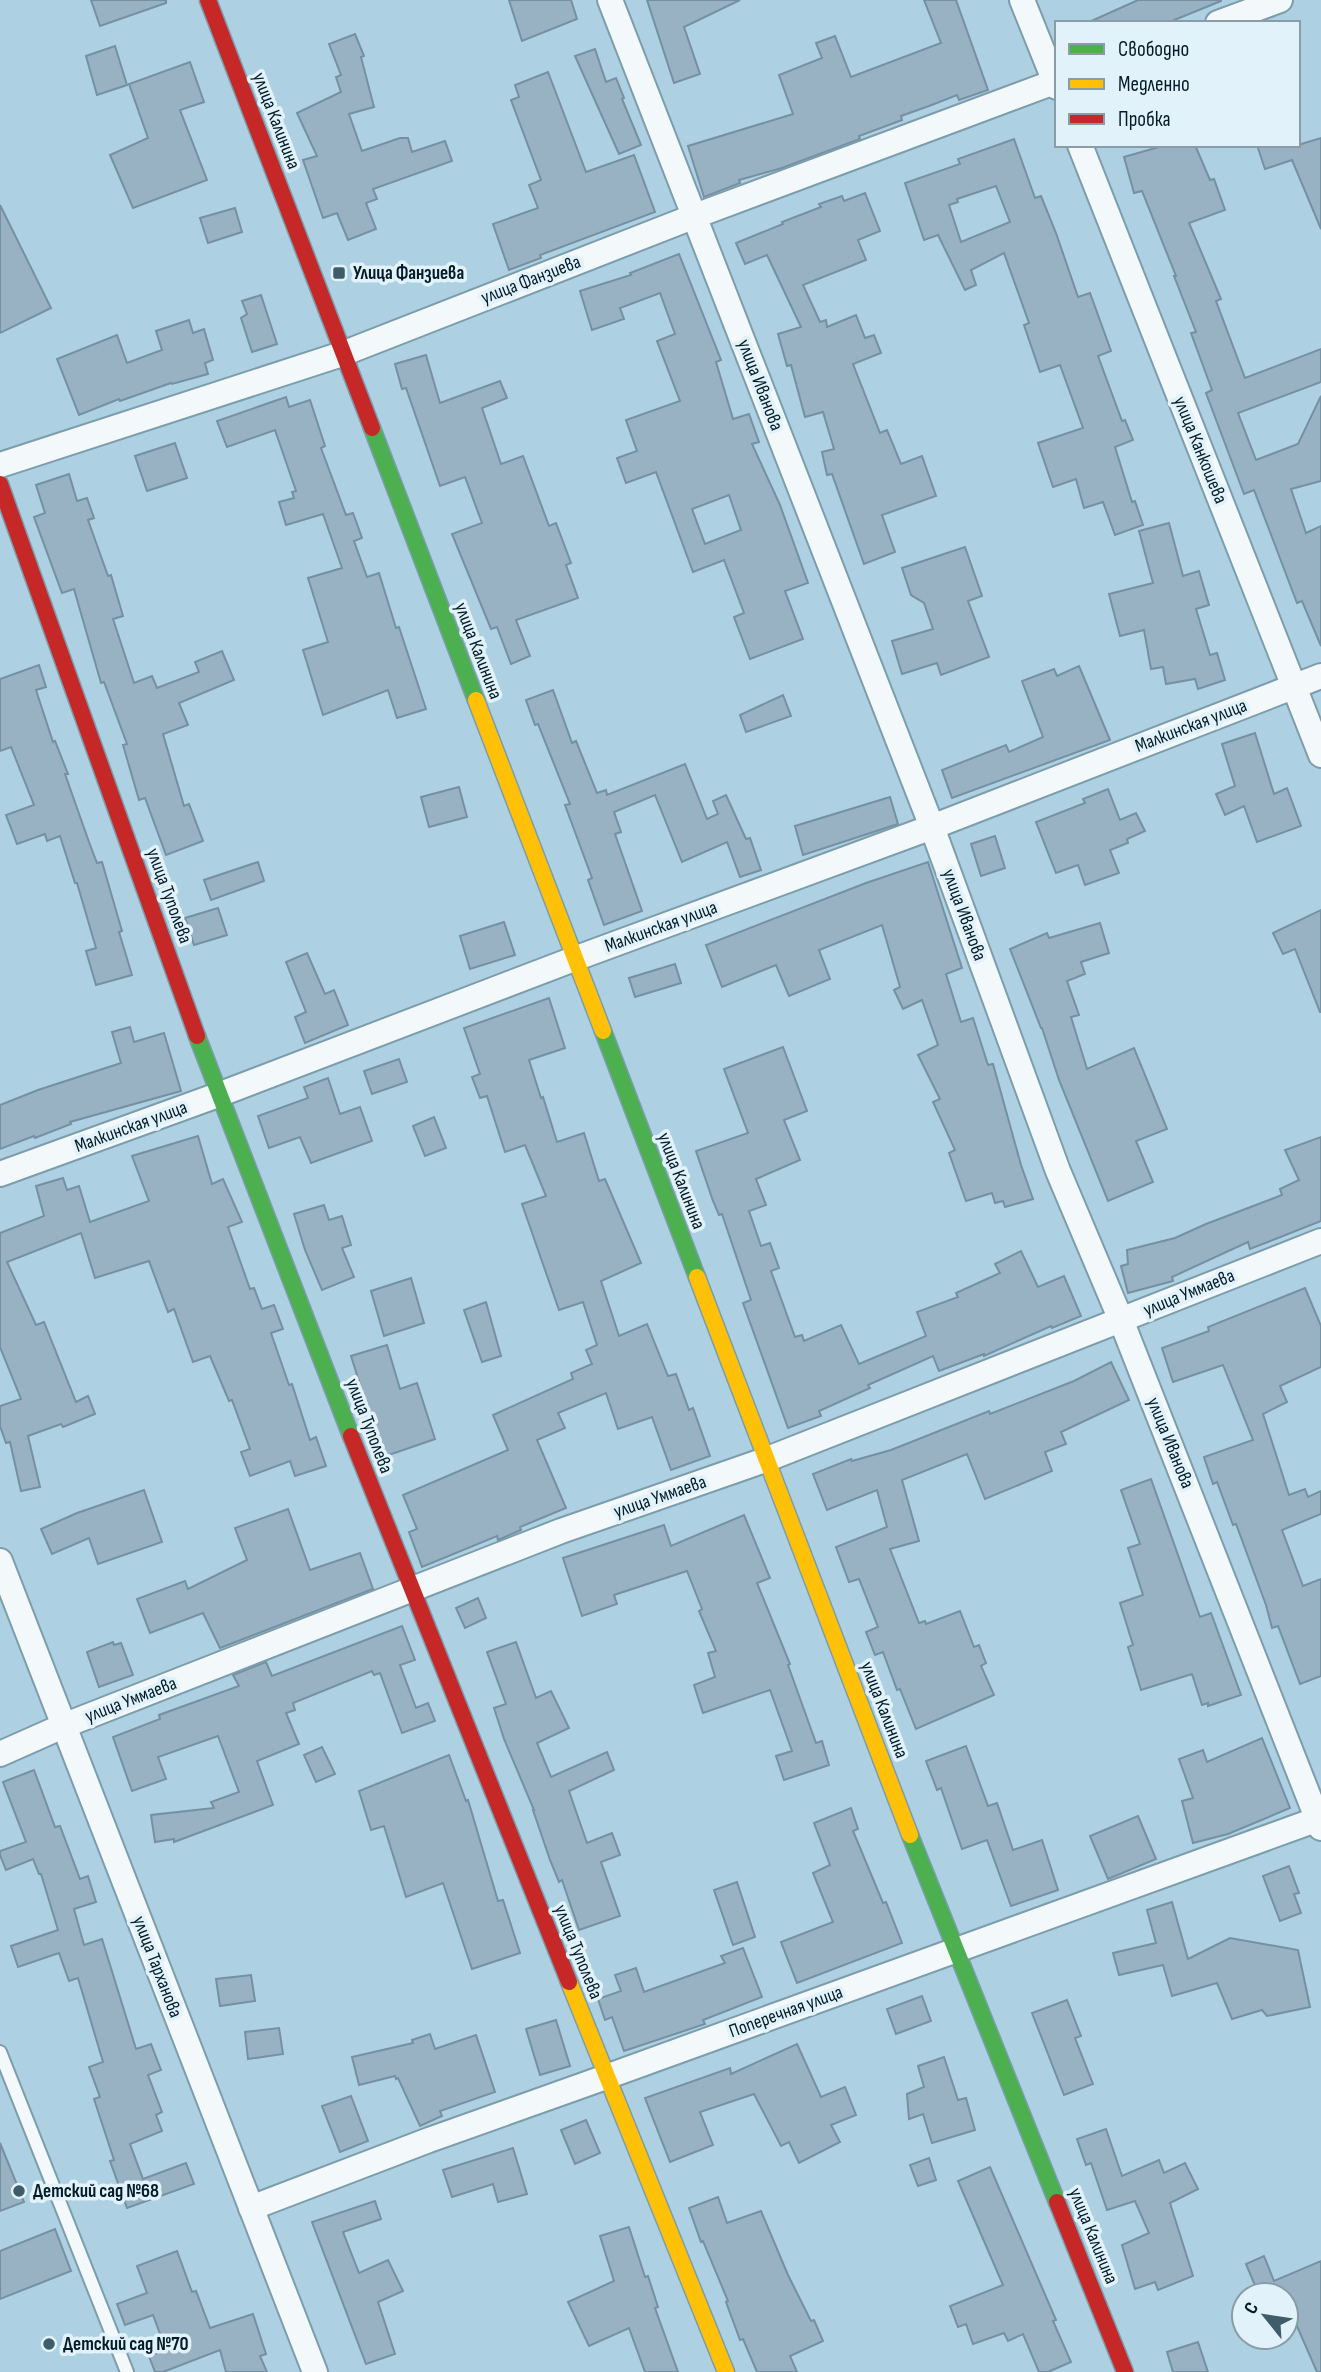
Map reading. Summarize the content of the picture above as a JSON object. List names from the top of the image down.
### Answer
{
  "streets": {
    "street": [
      "улица Калинина",
      "улица Фанзиева",
      "улица Иванова",
      "улица Канкошева",
      "Малкинская улица",
      "улица Туполева",
      "улица Уммаева",
      "улица Тарханова",
      "Поперечная улица"
    ]
  },
  "crossings": [
    ["улица Калинина", "улица Фанзиева"],
    ["улица Калинина", "Малкинская улица"],
    ["улица Калинина", "улица Уммаева"],
    ["улица Калинина", "Поперечная улица"],
    ["улица Фанзиева", "улица Иванова"],
    ["улица Иванова", "Малкинская улица"],
    ["улица Иванова", "улица Уммаева"],
    ["улица Иванова", "Поперечная улица"],
    ["улица Канкошева", "Малкинская улица"],
    ["Малкинская улица", "улица Туполева"],
    ["улица Туполева", "улица Уммаева"],
    ["улица Туполева", "Поперечная улица"],
    ["улица Уммаева", "улица Тарханова"],
    ["улица Тарханова", "Поперечная улица"]
  ],
  "places": {
    "transit": ["Улица Фанзиева"],
    "other": ["Детский сад №68", "Детский сад №70"]
  },
  "legend": ["Свободно", "Медленно", "Пробка"],
  "north": "top left"
}
